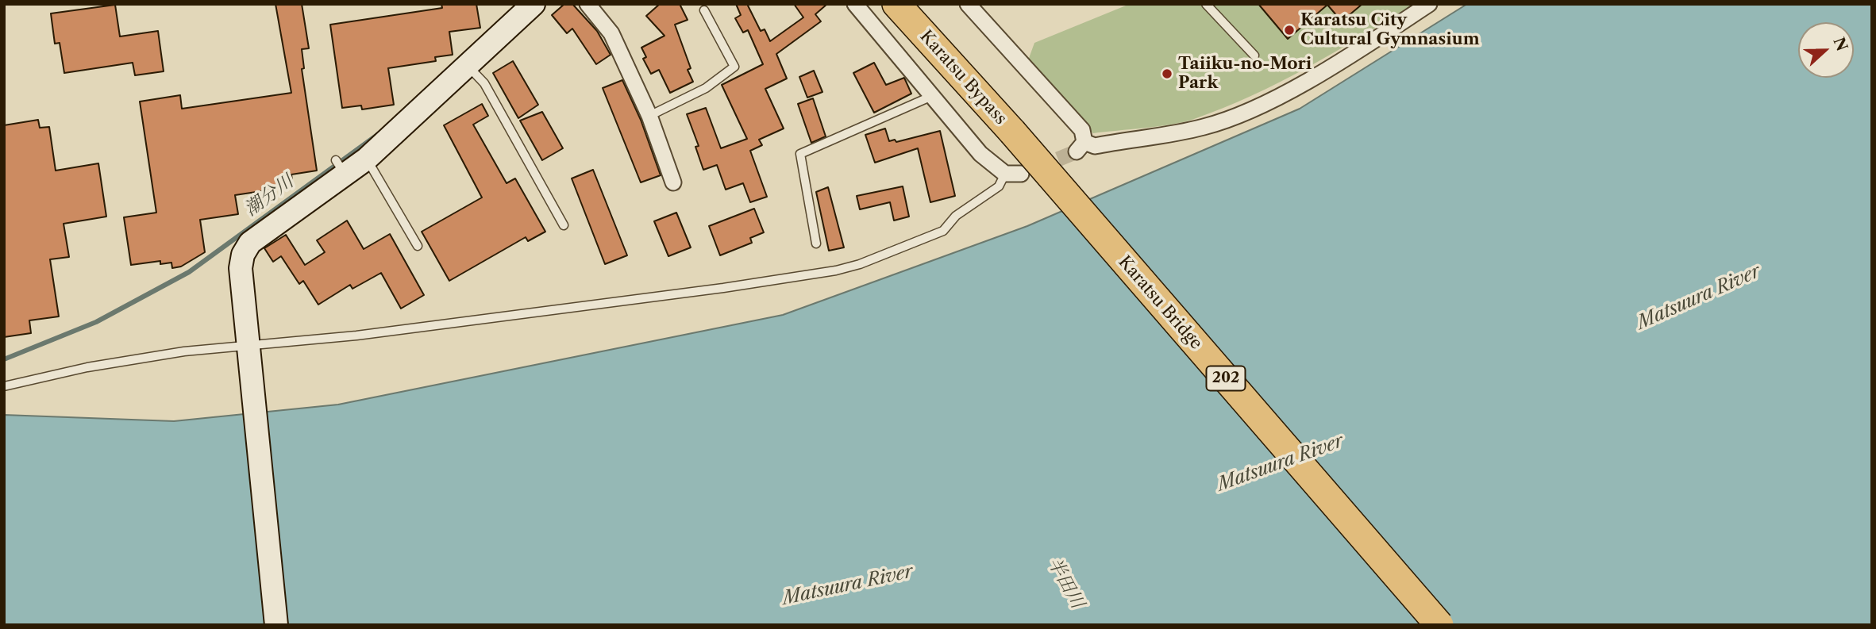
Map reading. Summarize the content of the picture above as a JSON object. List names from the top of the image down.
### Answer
{
  "streets": {
    "highway": ["Karatsu Bypass", "Karatsu Bridge", "202"]
  },
  "crossings": [
    ["Karatsu Bypass", "Karatsu Bridge"]
  ],
  "water": ["潮分川", "Matsuura River", "半田川"],
  "places": ["Karatsu City Cultural Gymnasium", "Taiiku-no-Mori Park"],
  "north": "right"
}
